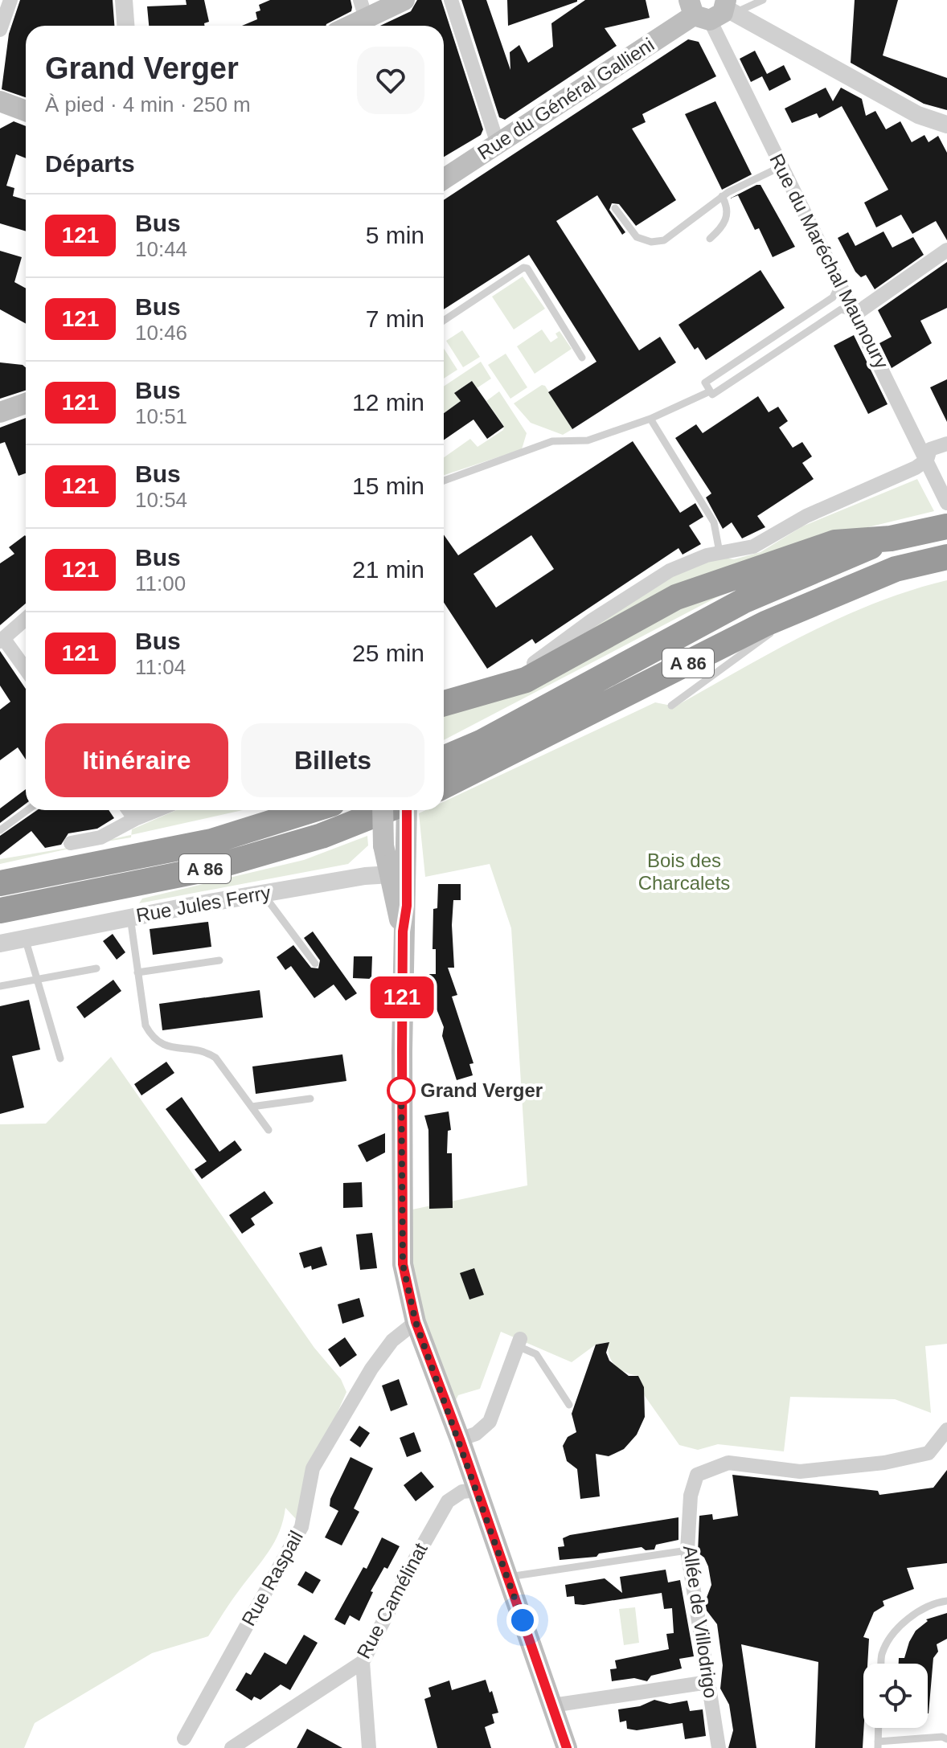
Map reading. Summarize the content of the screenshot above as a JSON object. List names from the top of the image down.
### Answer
{
  "streets": {
    "highway": ["A 86"],
    "main road": ["Rue du Général Gallieni"],
    "street": [
      "Rue du Maréchal Maunoury",
      "Rue Jules Ferry",
      "Rue Raspail",
      "Rue Camélinat",
      "Allée de Villodrigo"
    ]
  },
  "crossings": [
    ["Rue du Général Gallieni", "Rue du Maréchal Maunoury"]
  ],
  "parks": ["Bois des Charcalets"],
  "places": ["Grand Verger"],
  "lines": ["bus line 121"],
  "page": {
    "on_map": "121",
    "heading": [
      ["Grand Verger", "À pied · 4 min · 250 m"],
      "Départs"
    ],
    "list": [
      {
        "mark": "121",
        "name": "Bus",
        "note": "10:44",
        "value": "5 min"
      },
      {
        "mark": "121",
        "name": "Bus",
        "note": "10:46",
        "value": "7 min"
      },
      {
        "mark": "121",
        "name": "Bus",
        "note": "10:51",
        "value": "12 min"
      },
      {
        "mark": "121",
        "name": "Bus",
        "note": "10:54",
        "value": "15 min"
      },
      {
        "mark": "121",
        "name": "Bus",
        "note": "11:00",
        "value": "21 min"
      },
      {
        "mark": "121",
        "name": "Bus",
        "note": "11:04",
        "value": "25 min"
      }
    ],
    "buttons": ["Itinéraire", "Billets"]
  }
}
